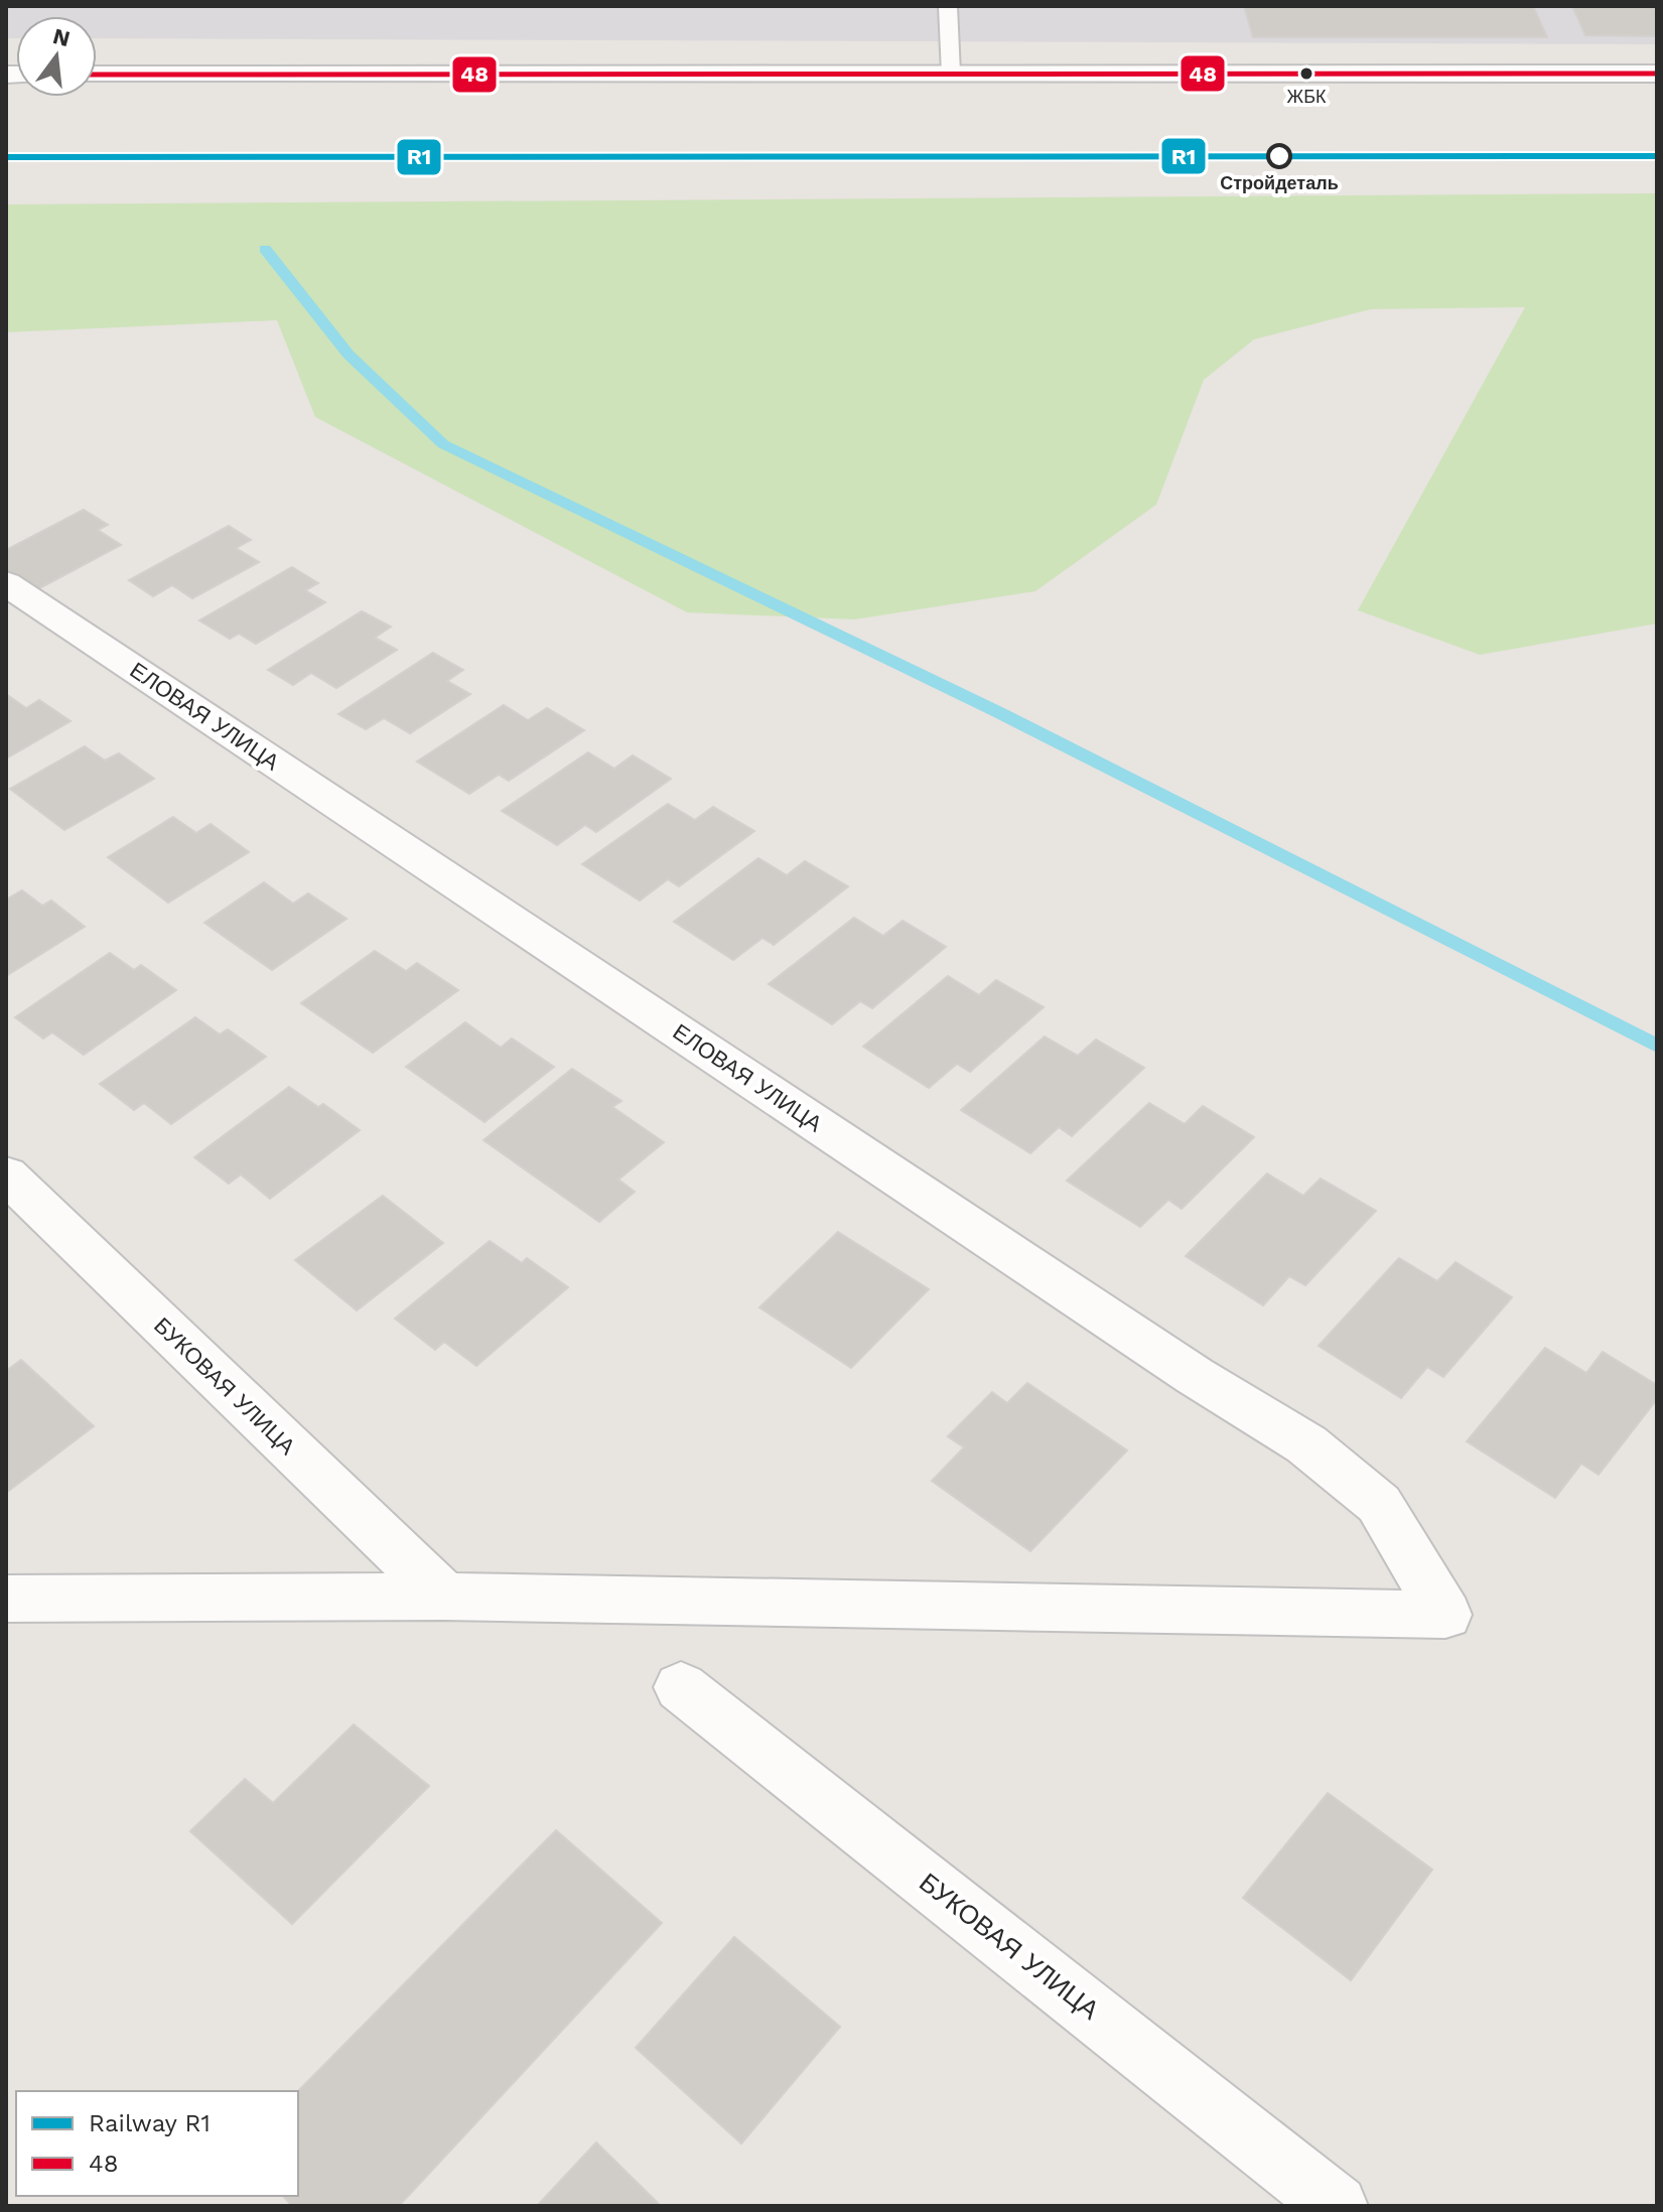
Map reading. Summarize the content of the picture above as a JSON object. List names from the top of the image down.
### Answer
{
  "streets": {
    "street": ["ЕЛОВАЯ УЛИЦА", "БУКОВАЯ УЛИЦА"]
  },
  "crossings": [
    ["ЕЛОВАЯ УЛИЦА", "БУКОВАЯ УЛИЦА"]
  ],
  "places": ["ЖБК", "Стройдеталь"],
  "lines": ["transit line 48", "rail line R1"],
  "legend": ["Railway R1", "48"],
  "north": "top"
}
